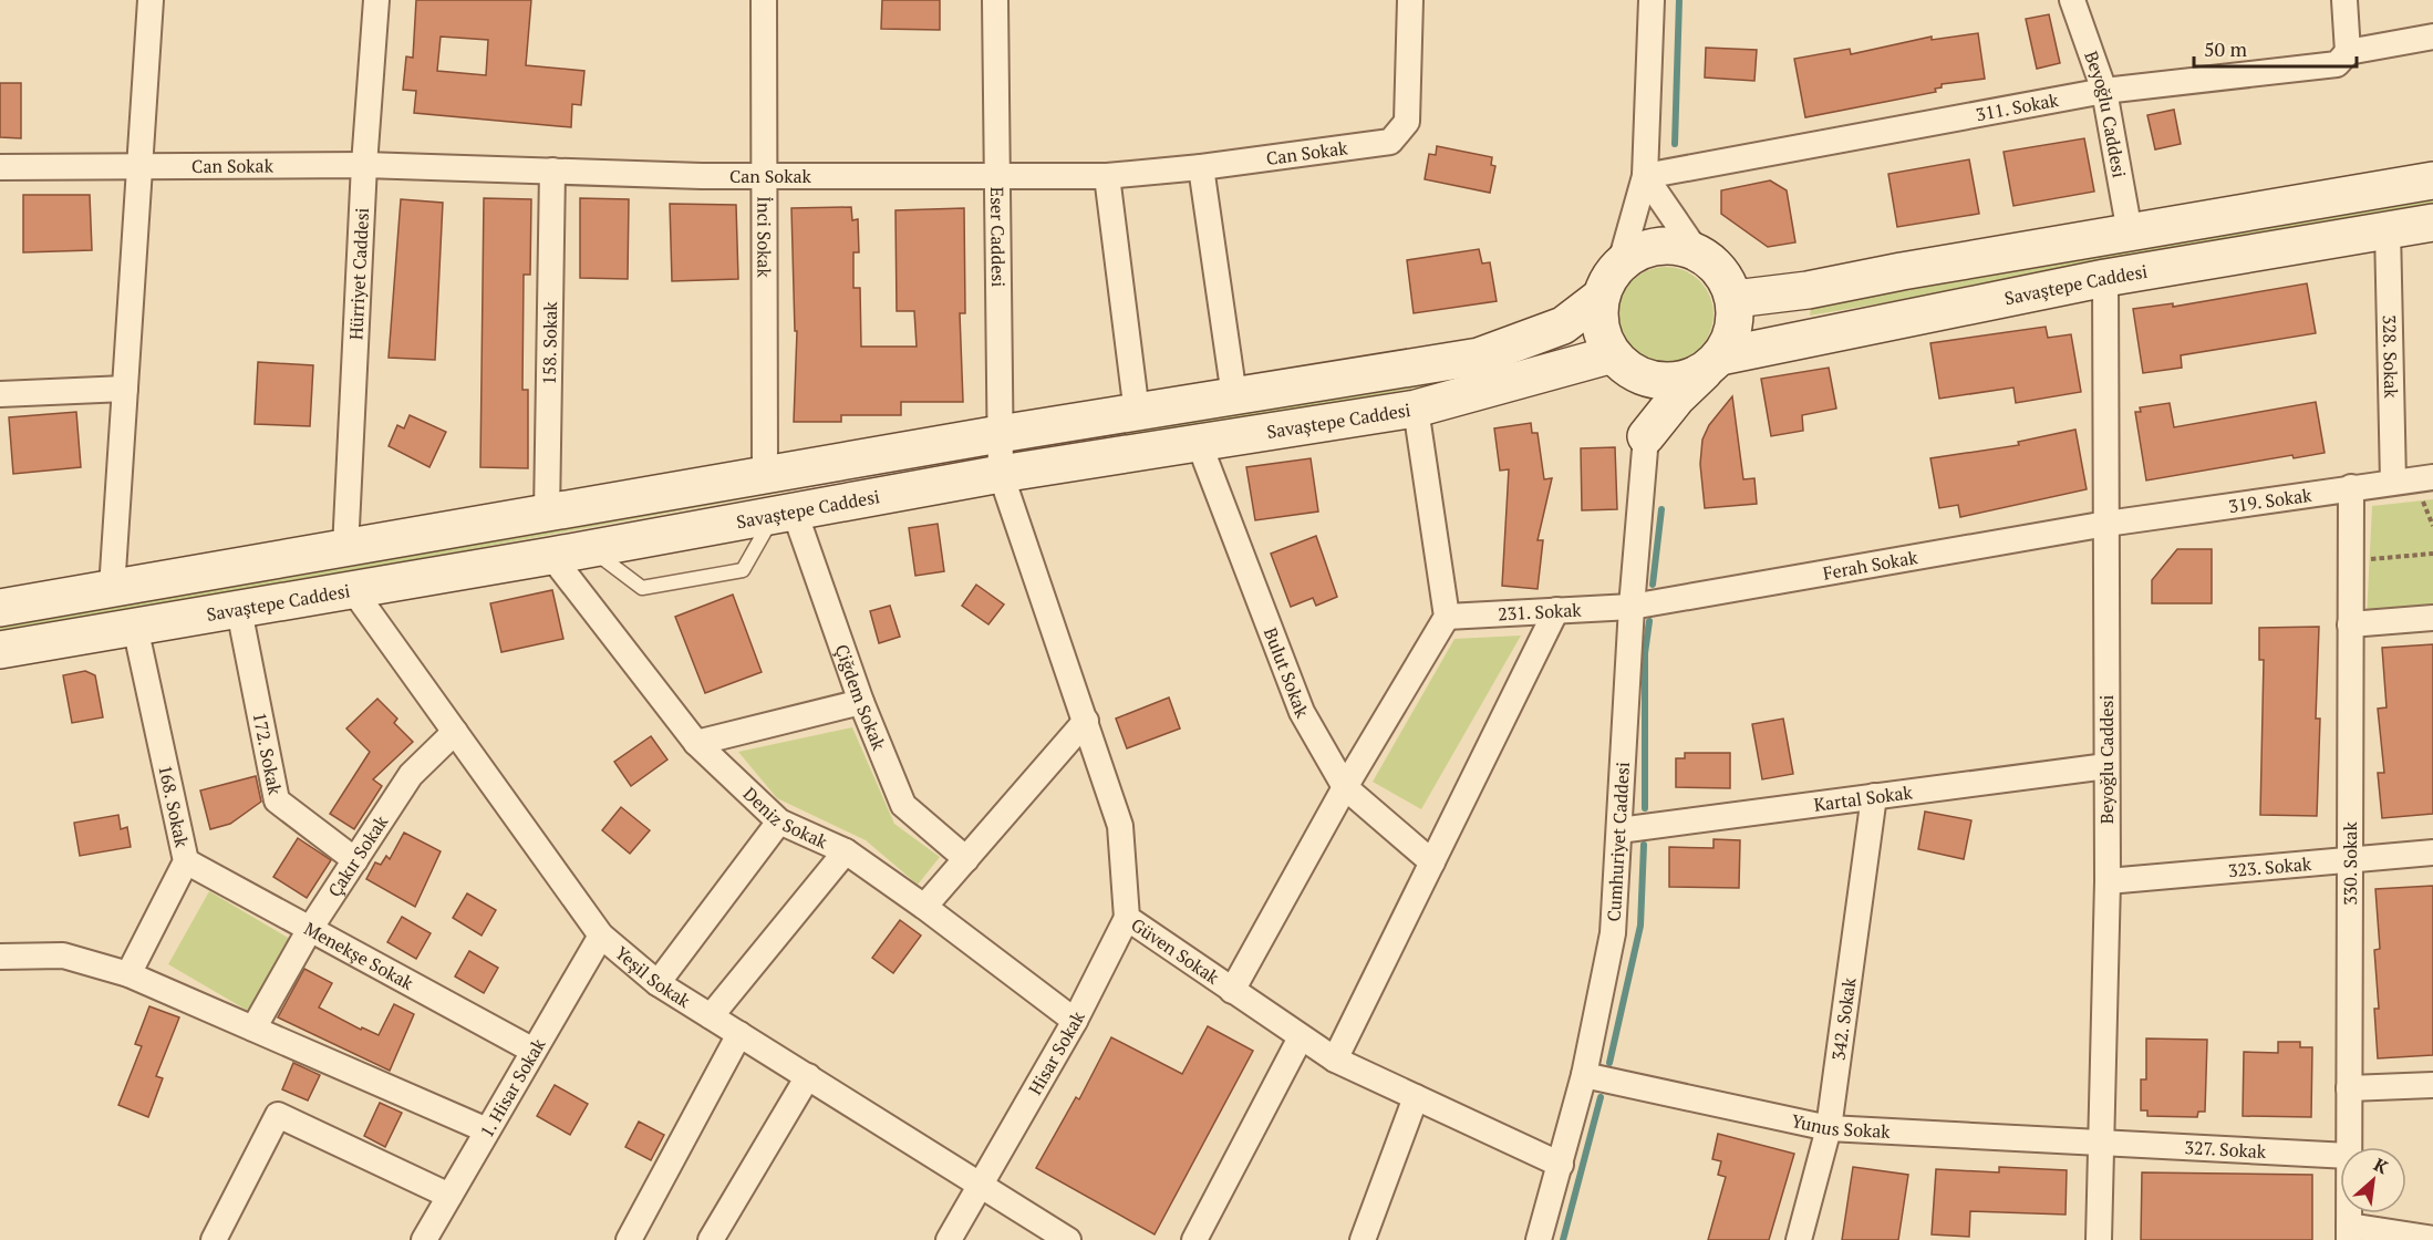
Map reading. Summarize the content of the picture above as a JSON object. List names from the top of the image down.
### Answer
{
  "streets": {
    "main road": ["Savaştepe Caddesi"],
    "street": [
      "311. Sokak",
      "Beyoğlu Caddesi",
      "Can Sokak",
      "Eser Caddesi",
      "İnci Sokak",
      "Hürriyet Caddesi",
      "158. Sokak",
      "328. Sokak",
      "319. Sokak",
      "Ferah Sokak",
      "231. Sokak",
      "Bulut Sokak",
      "Çiğdem Sokak",
      "172. Sokak",
      "Kartal Sokak",
      "168. Sokak",
      "Deniz Sokak",
      "Cumhuriyet Caddesi",
      "Çakır Sokak",
      "330. Sokak",
      "323. Sokak",
      "Güven Sokak",
      "Menekşe Sokak",
      "Yeşil Sokak",
      "342. Sokak",
      "Hisar Sokak",
      "1. Hisar Sokak",
      "Yunus Sokak",
      "327. Sokak"
    ]
  },
  "crossings": [
    ["311. Sokak", "Beyoğlu Caddesi"],
    ["Beyoğlu Caddesi", "Savaştepe Caddesi"],
    ["Beyoğlu Caddesi", "319. Sokak"],
    ["Beyoğlu Caddesi", "Ferah Sokak"],
    ["Beyoğlu Caddesi", "Kartal Sokak"],
    ["Beyoğlu Caddesi", "323. Sokak"],
    ["Beyoğlu Caddesi", "Yunus Sokak"],
    ["Beyoğlu Caddesi", "327. Sokak"],
    ["Can Sokak", "Eser Caddesi"],
    ["Can Sokak", "İnci Sokak"],
    ["Can Sokak", "Hürriyet Caddesi"],
    ["Can Sokak", "158. Sokak"],
    ["Eser Caddesi", "Savaştepe Caddesi"],
    ["Eser Caddesi", "Güven Sokak"],
    ["Savaştepe Caddesi", "328. Sokak"],
    ["Savaştepe Caddesi", "Bulut Sokak"],
    ["Savaştepe Caddesi", "Çiğdem Sokak"],
    ["Savaştepe Caddesi", "172. Sokak"],
    ["Savaştepe Caddesi", "168. Sokak"],
    ["Savaştepe Caddesi", "Deniz Sokak"],
    ["Savaştepe Caddesi", "Güven Sokak"],
    ["Savaştepe Caddesi", "Yeşil Sokak"],
    ["328. Sokak", "319. Sokak"],
    ["319. Sokak", "Ferah Sokak"],
    ["319. Sokak", "330. Sokak"],
    ["Ferah Sokak", "231. Sokak"],
    ["Ferah Sokak", "Cumhuriyet Caddesi"],
    ["231. Sokak", "Cumhuriyet Caddesi"],
    ["172. Sokak", "Çakır Sokak"],
    ["Kartal Sokak", "Cumhuriyet Caddesi"],
    ["Kartal Sokak", "342. Sokak"],
    ["168. Sokak", "Menekşe Sokak"],
    ["Deniz Sokak", "Hisar Sokak"],
    ["Cumhuriyet Caddesi", "Güven Sokak"],
    ["Cumhuriyet Caddesi", "Yunus Sokak"],
    ["Çakır Sokak", "Menekşe Sokak"],
    ["Çakır Sokak", "Yeşil Sokak"],
    ["330. Sokak", "323. Sokak"],
    ["Güven Sokak", "Hisar Sokak"],
    ["Menekşe Sokak", "1. Hisar Sokak"],
    ["Yeşil Sokak", "Hisar Sokak"],
    ["Yeşil Sokak", "1. Hisar Sokak"],
    ["342. Sokak", "Yunus Sokak"],
    ["Yunus Sokak", "327. Sokak"]
  ],
  "scale_bar": "50 m",
  "north": "top right"
}
